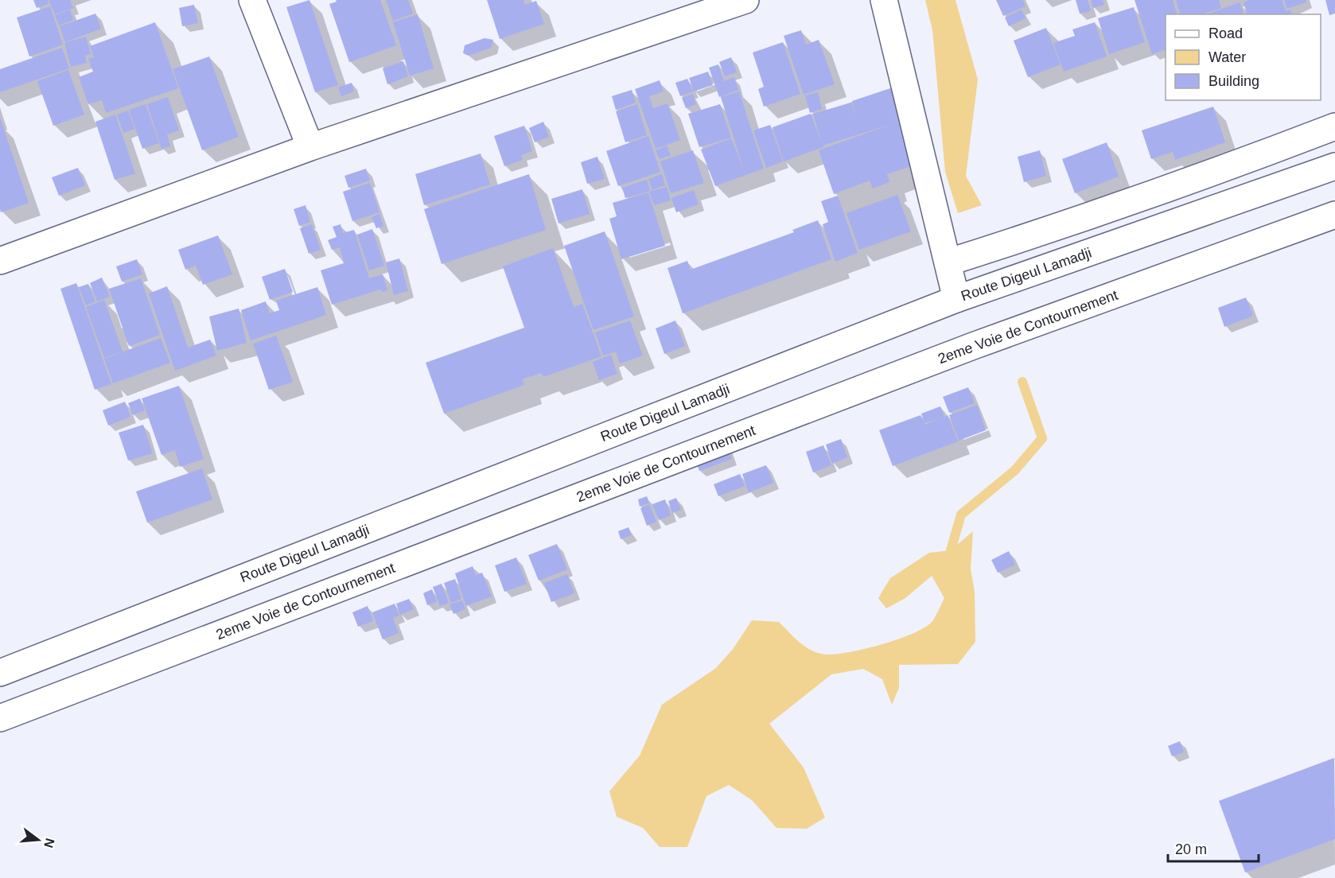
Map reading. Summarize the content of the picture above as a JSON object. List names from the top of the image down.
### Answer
{
  "streets": {
    "main road": ["Route Digeul Lamadji", "2eme Voie de Contournement"]
  },
  "legend": ["Road", "Water", "Building"],
  "scale_bar": "20 m",
  "north": "right"
}
